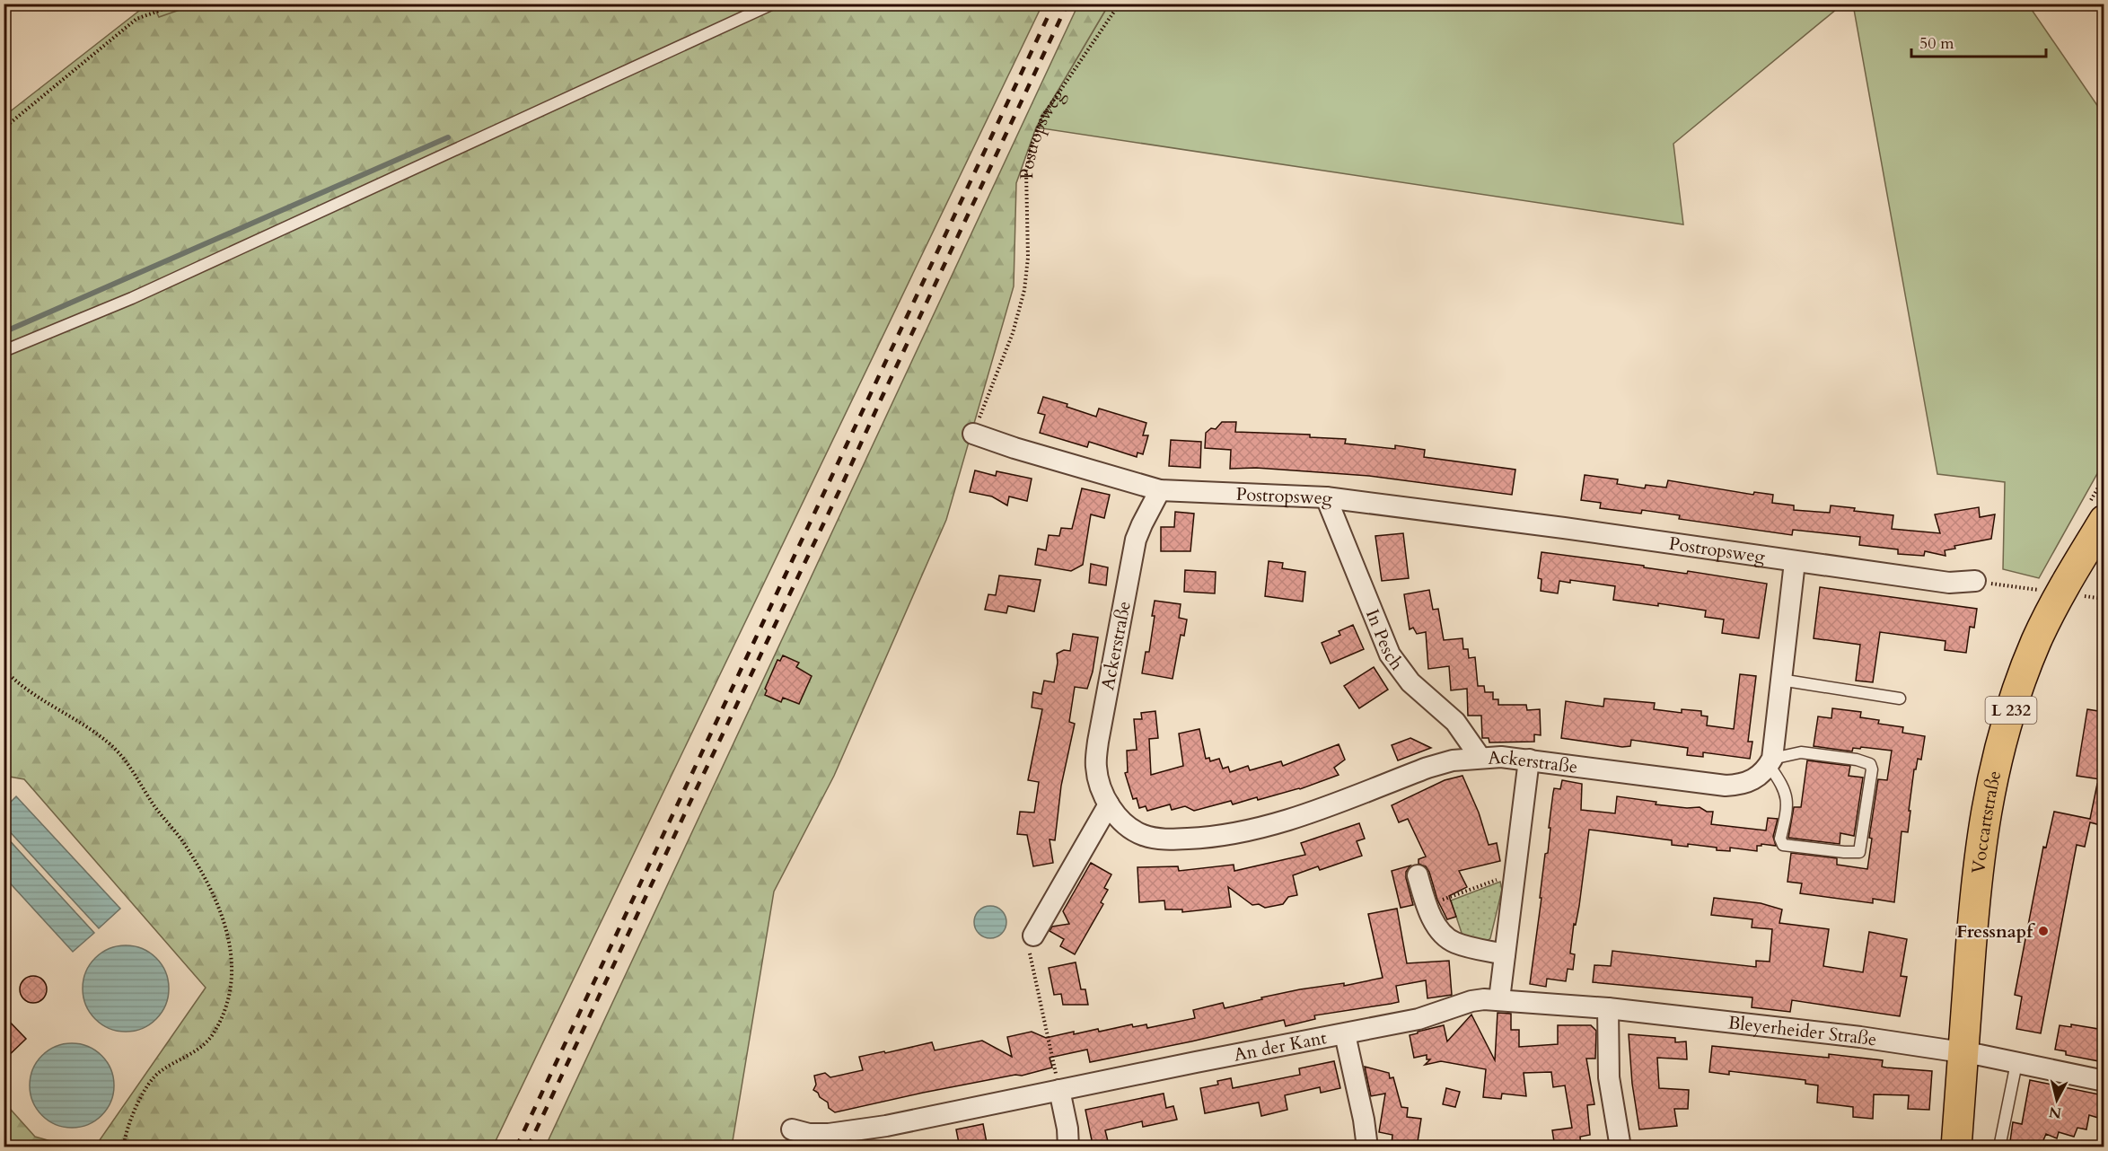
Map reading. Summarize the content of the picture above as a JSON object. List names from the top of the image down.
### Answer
{
  "streets": {
    "main road": ["L 232", "Voccartstraße"],
    "street": [
      "Postropsweg",
      "In Pesch",
      "Ackerstraße",
      "Bleyerheider Straße",
      "An der Kant"
    ]
  },
  "crossings": [
    ["Postropsweg", "In Pesch"],
    ["Postropsweg", "Ackerstraße"],
    ["In Pesch", "Ackerstraße"],
    ["Voccartstraße", "Bleyerheider Straße"],
    ["Bleyerheider Straße", "An der Kant"]
  ],
  "places": ["Fressnapf"],
  "scale_bar": "50 m",
  "north": "bottom"
}
